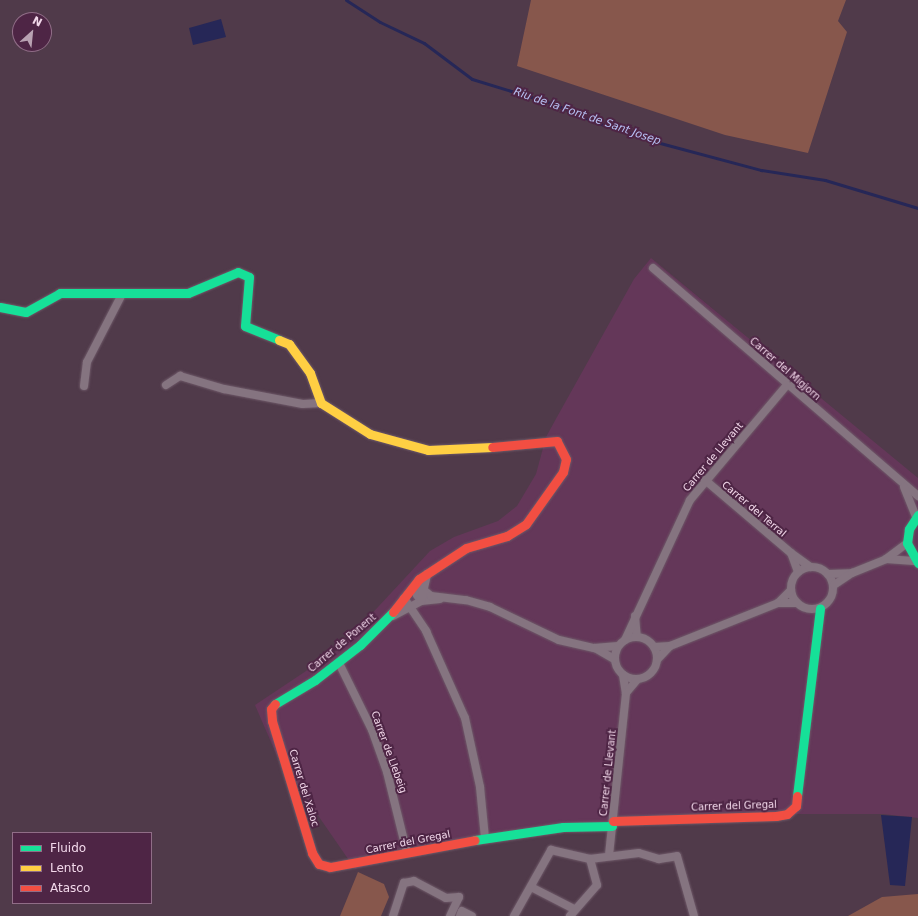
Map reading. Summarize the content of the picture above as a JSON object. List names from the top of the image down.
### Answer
{
  "streets": {
    "street": [
      "Carrer del Migjorn",
      "Carrer de Llevant",
      "Carrer del Terral",
      "Carrer de Ponent",
      "Carrer de Llebeig",
      "Carrer del Xaloc",
      "Carrer del Gregal"
    ]
  },
  "crossings": [
    ["Carrer del Migjorn", "Carrer de Llevant"],
    ["Carrer de Llevant", "Carrer del Terral"],
    ["Carrer de Llevant", "Carrer del Gregal"],
    ["Carrer del Terral", "Carrer del Gregal"],
    ["Carrer de Ponent", "Carrer de Llebeig"],
    ["Carrer de Ponent", "Carrer del Xaloc"],
    ["Carrer de Llebeig", "Carrer del Gregal"],
    ["Carrer del Xaloc", "Carrer del Gregal"]
  ],
  "water": ["Riu de la Font de Sant Josep"],
  "legend": ["Fluido", "Lento", "Atasco"],
  "north": "top right"
}
